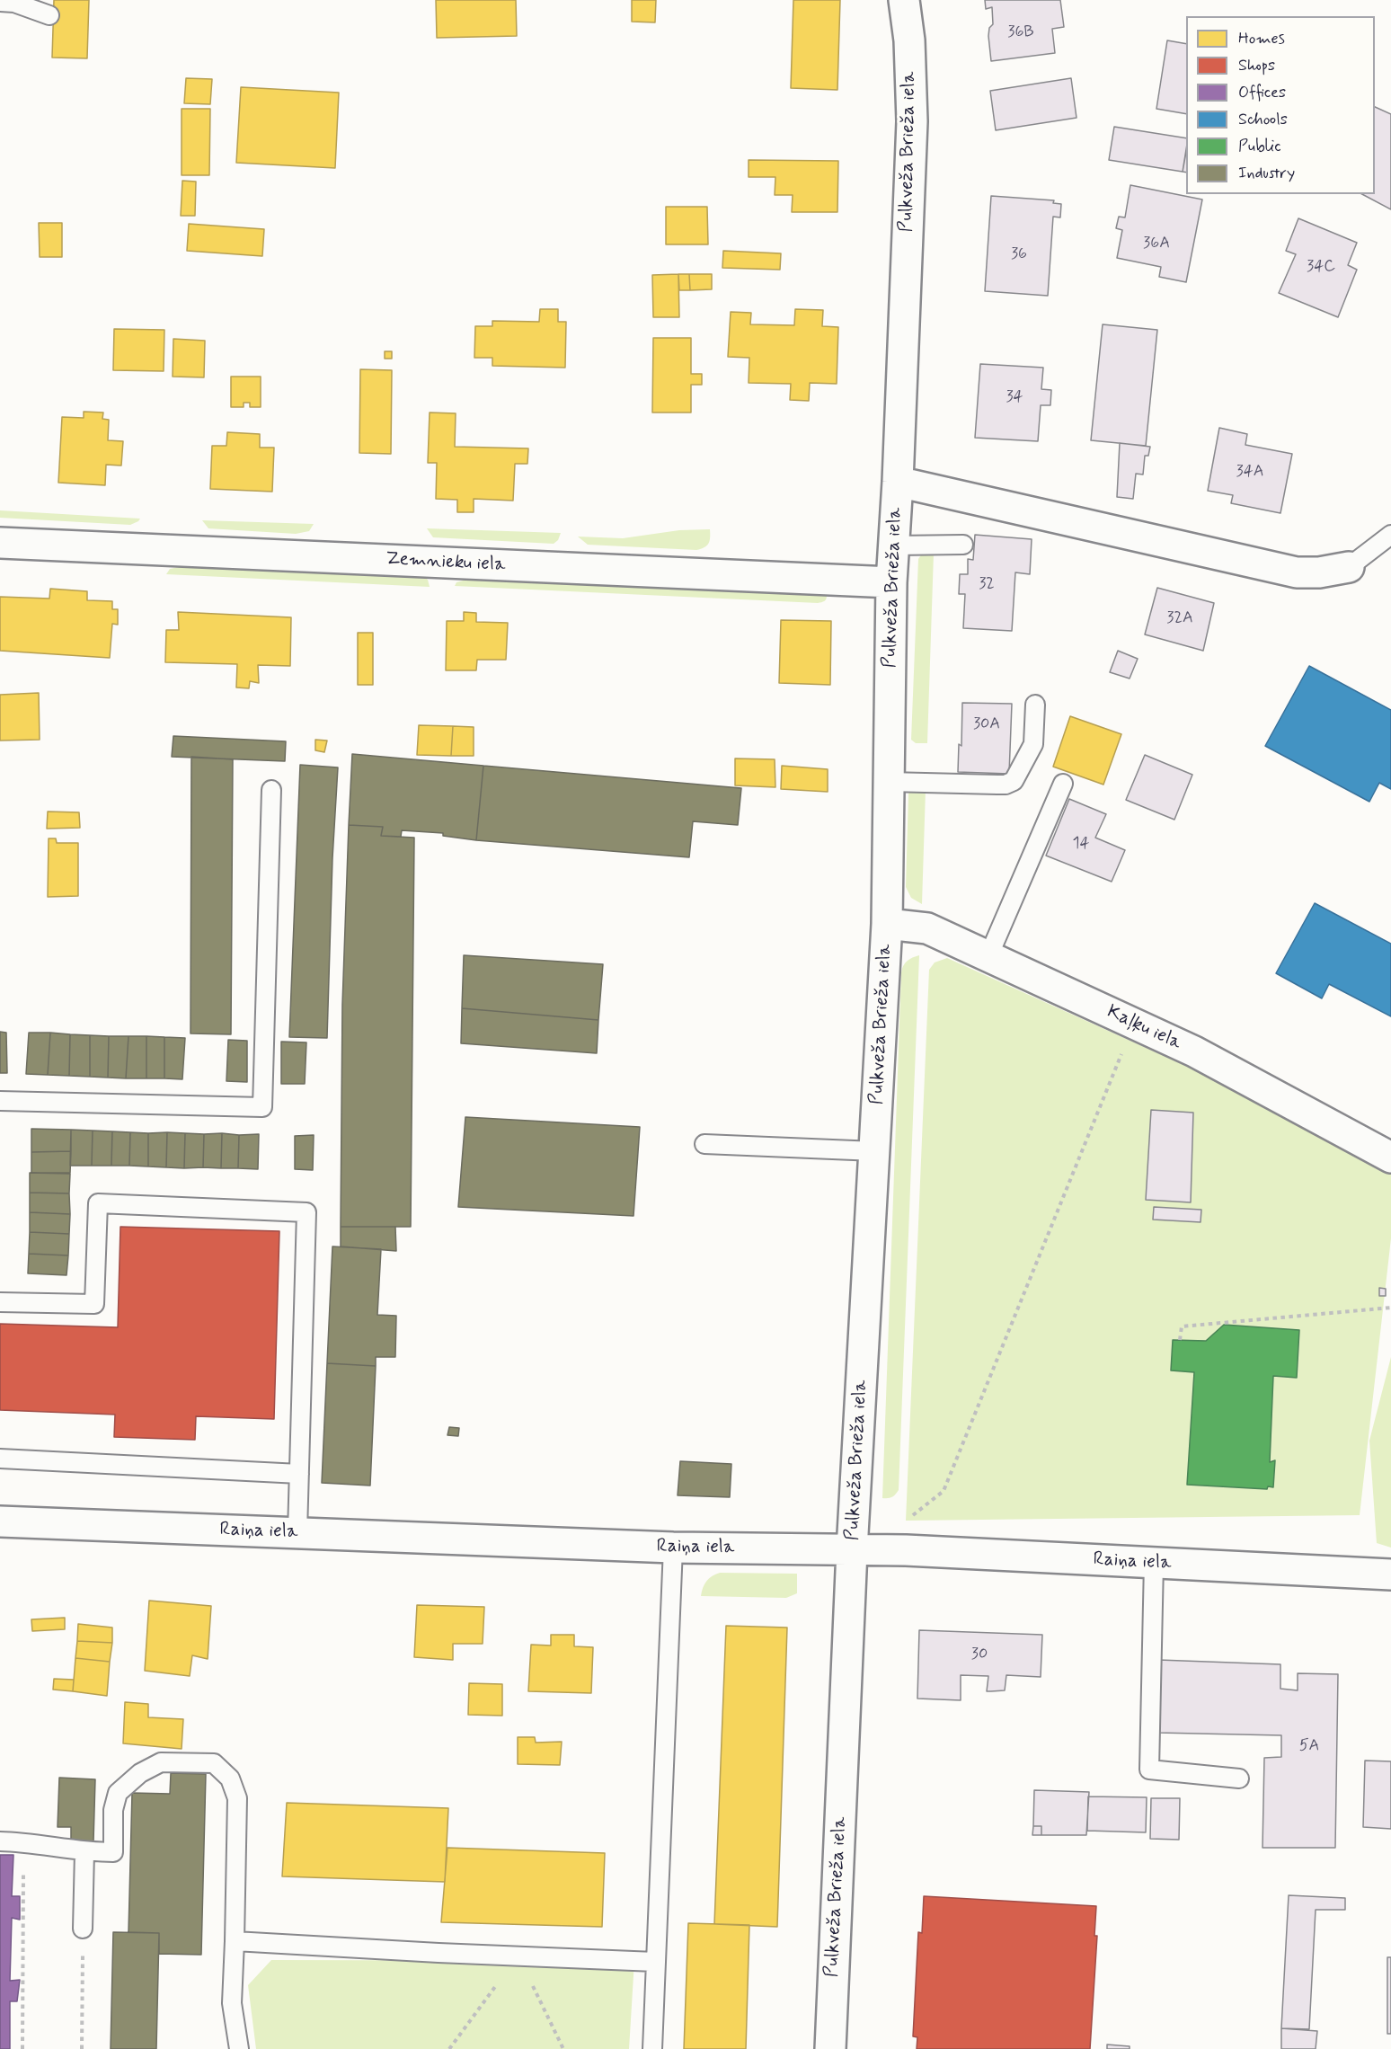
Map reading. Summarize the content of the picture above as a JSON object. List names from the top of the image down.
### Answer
{
  "streets": {
    "street": [
      "Pulkveža Brieža iela",
      "Zemnieku iela",
      "Kaļķu iela",
      "Raiņa iela"
    ]
  },
  "crossings": [
    ["Pulkveža Brieža iela", "Zemnieku iela"],
    ["Pulkveža Brieža iela", "Kaļķu iela"],
    ["Pulkveža Brieža iela", "Raiņa iela"]
  ],
  "house_numbers": [
    "36B",
    "36A",
    "36",
    "34C",
    "34",
    "34A",
    "32",
    "32A",
    "30A",
    "14",
    "30",
    "5A"
  ],
  "legend": [
    "Homes",
    "Shops",
    "Offices",
    "Schools",
    "Public",
    "Industry"
  ]
}
